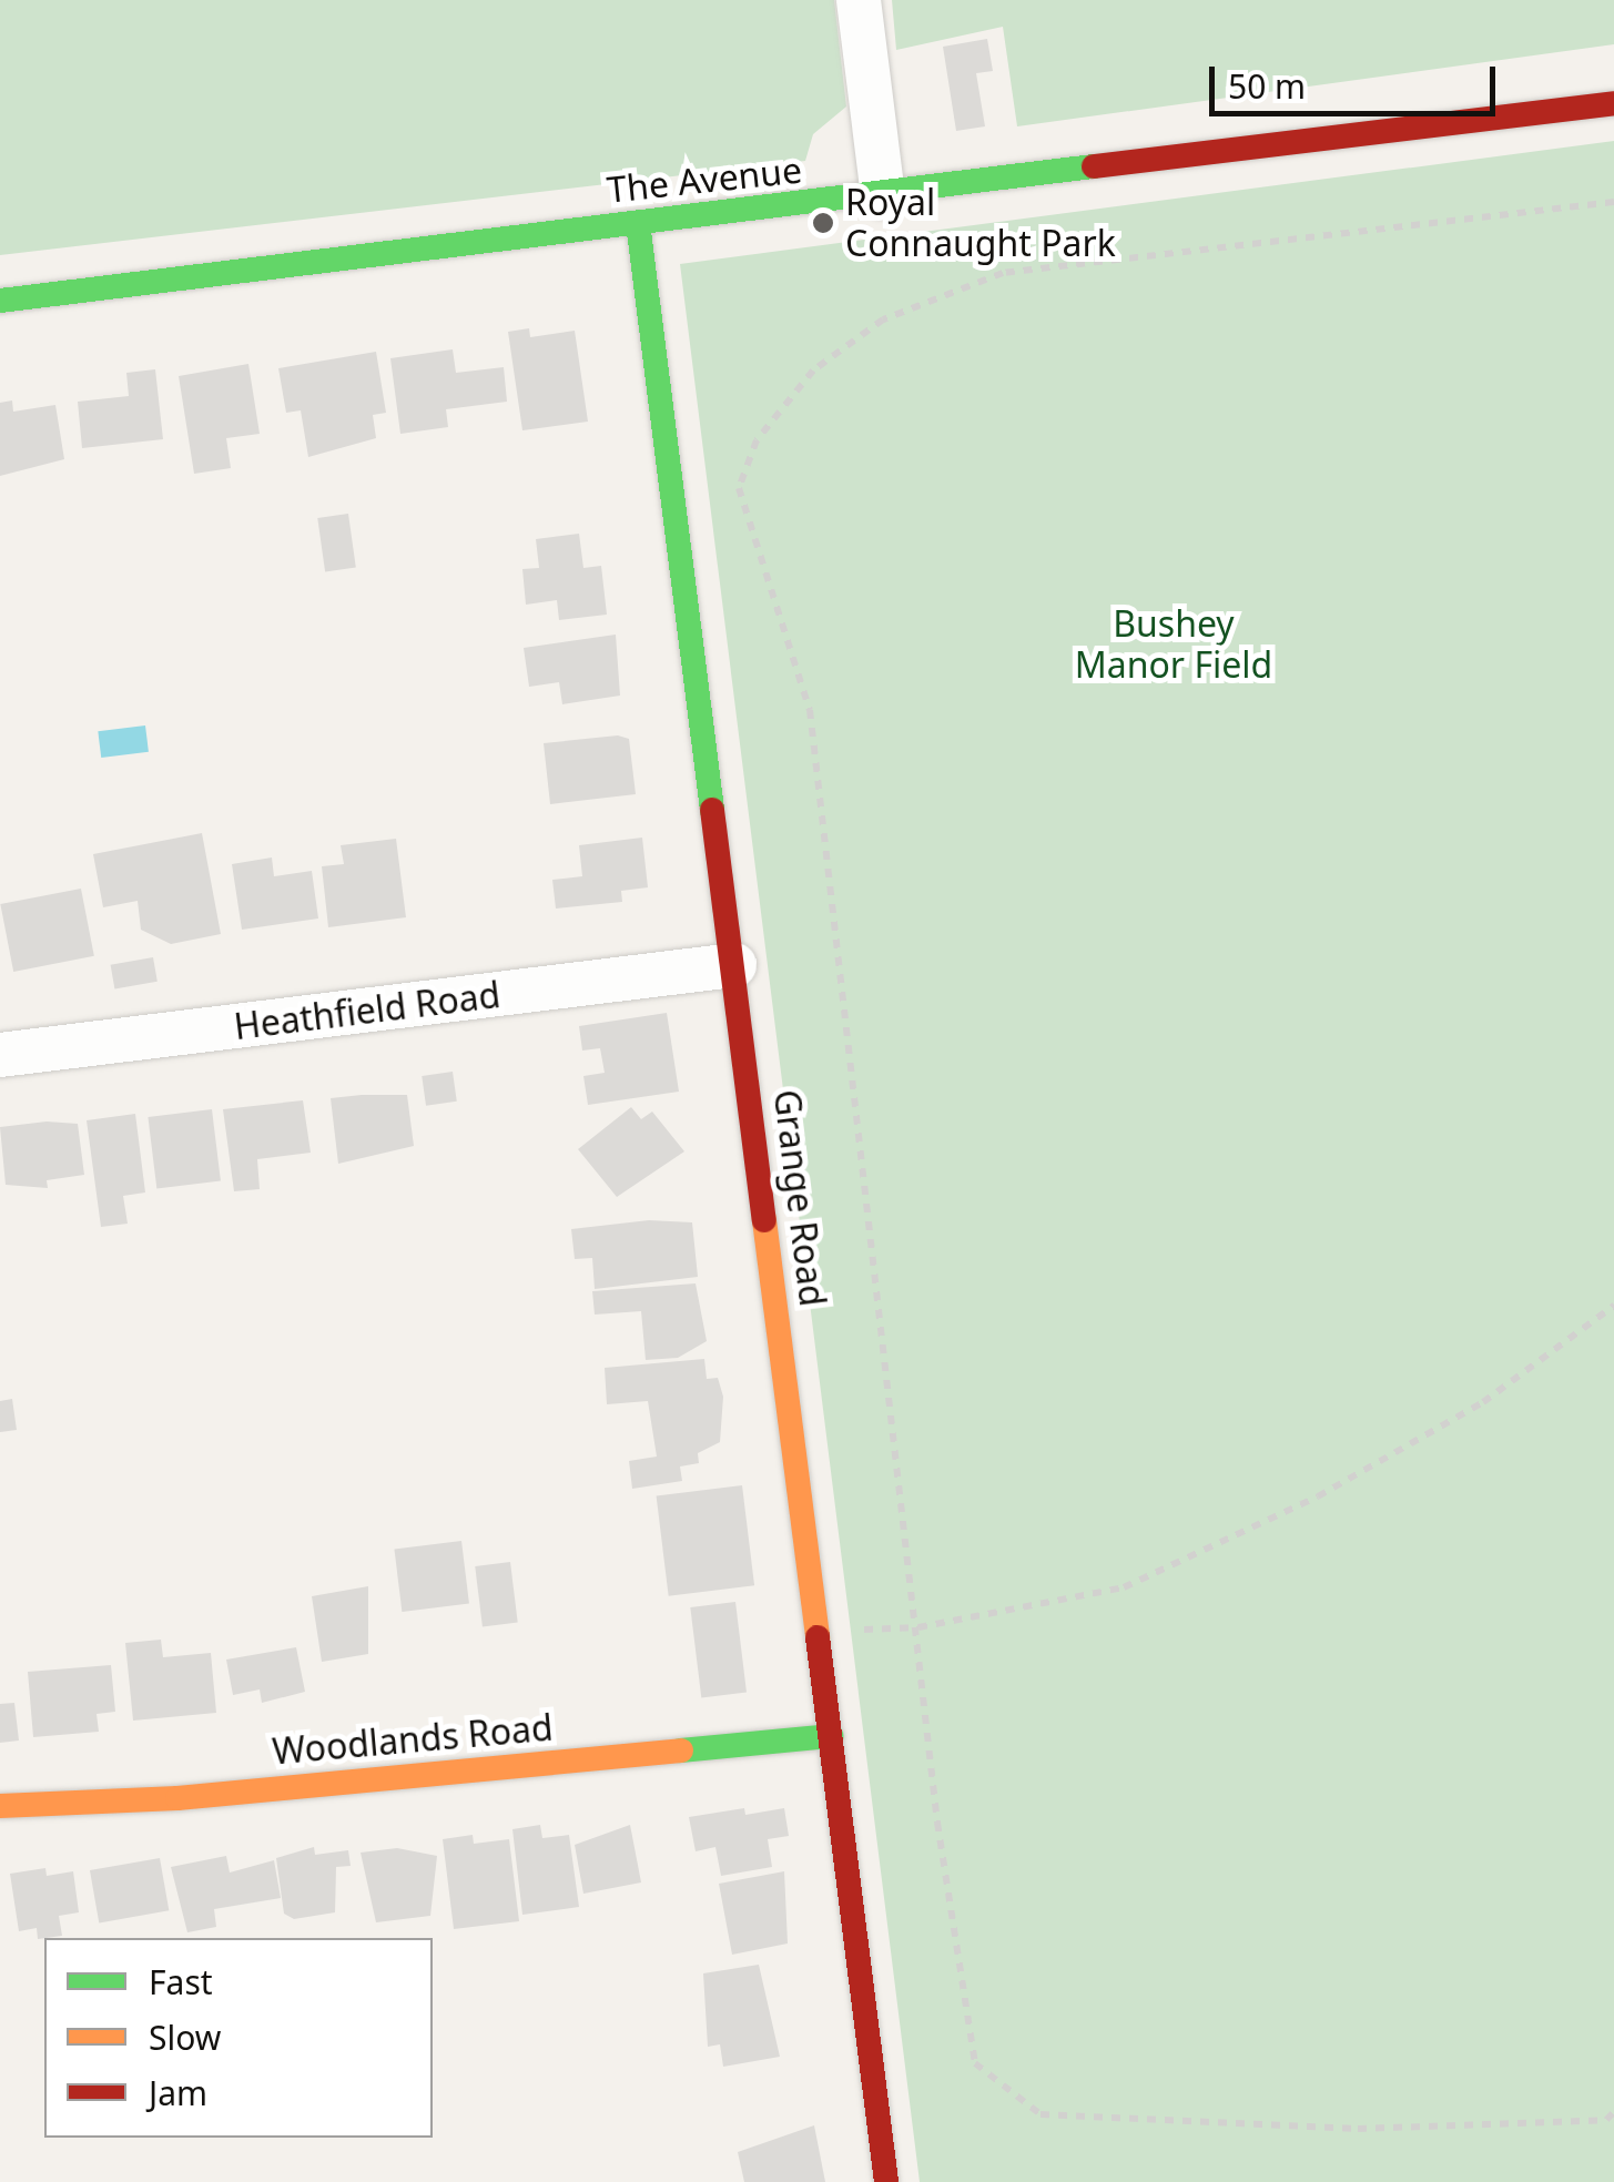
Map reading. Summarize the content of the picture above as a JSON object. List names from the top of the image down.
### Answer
{
  "streets": {
    "street": [
      "The Avenue",
      "Heathfield Road",
      "Grange Road",
      "Woodlands Road"
    ]
  },
  "crossings": [
    ["The Avenue", "Grange Road"],
    ["Heathfield Road", "Grange Road"],
    ["Grange Road", "Woodlands Road"]
  ],
  "parks": ["Bushey Manor Field"],
  "places": ["Royal Connaught Park"],
  "legend": ["Fast", "Slow", "Jam"],
  "scale_bar": "50 m"
}
